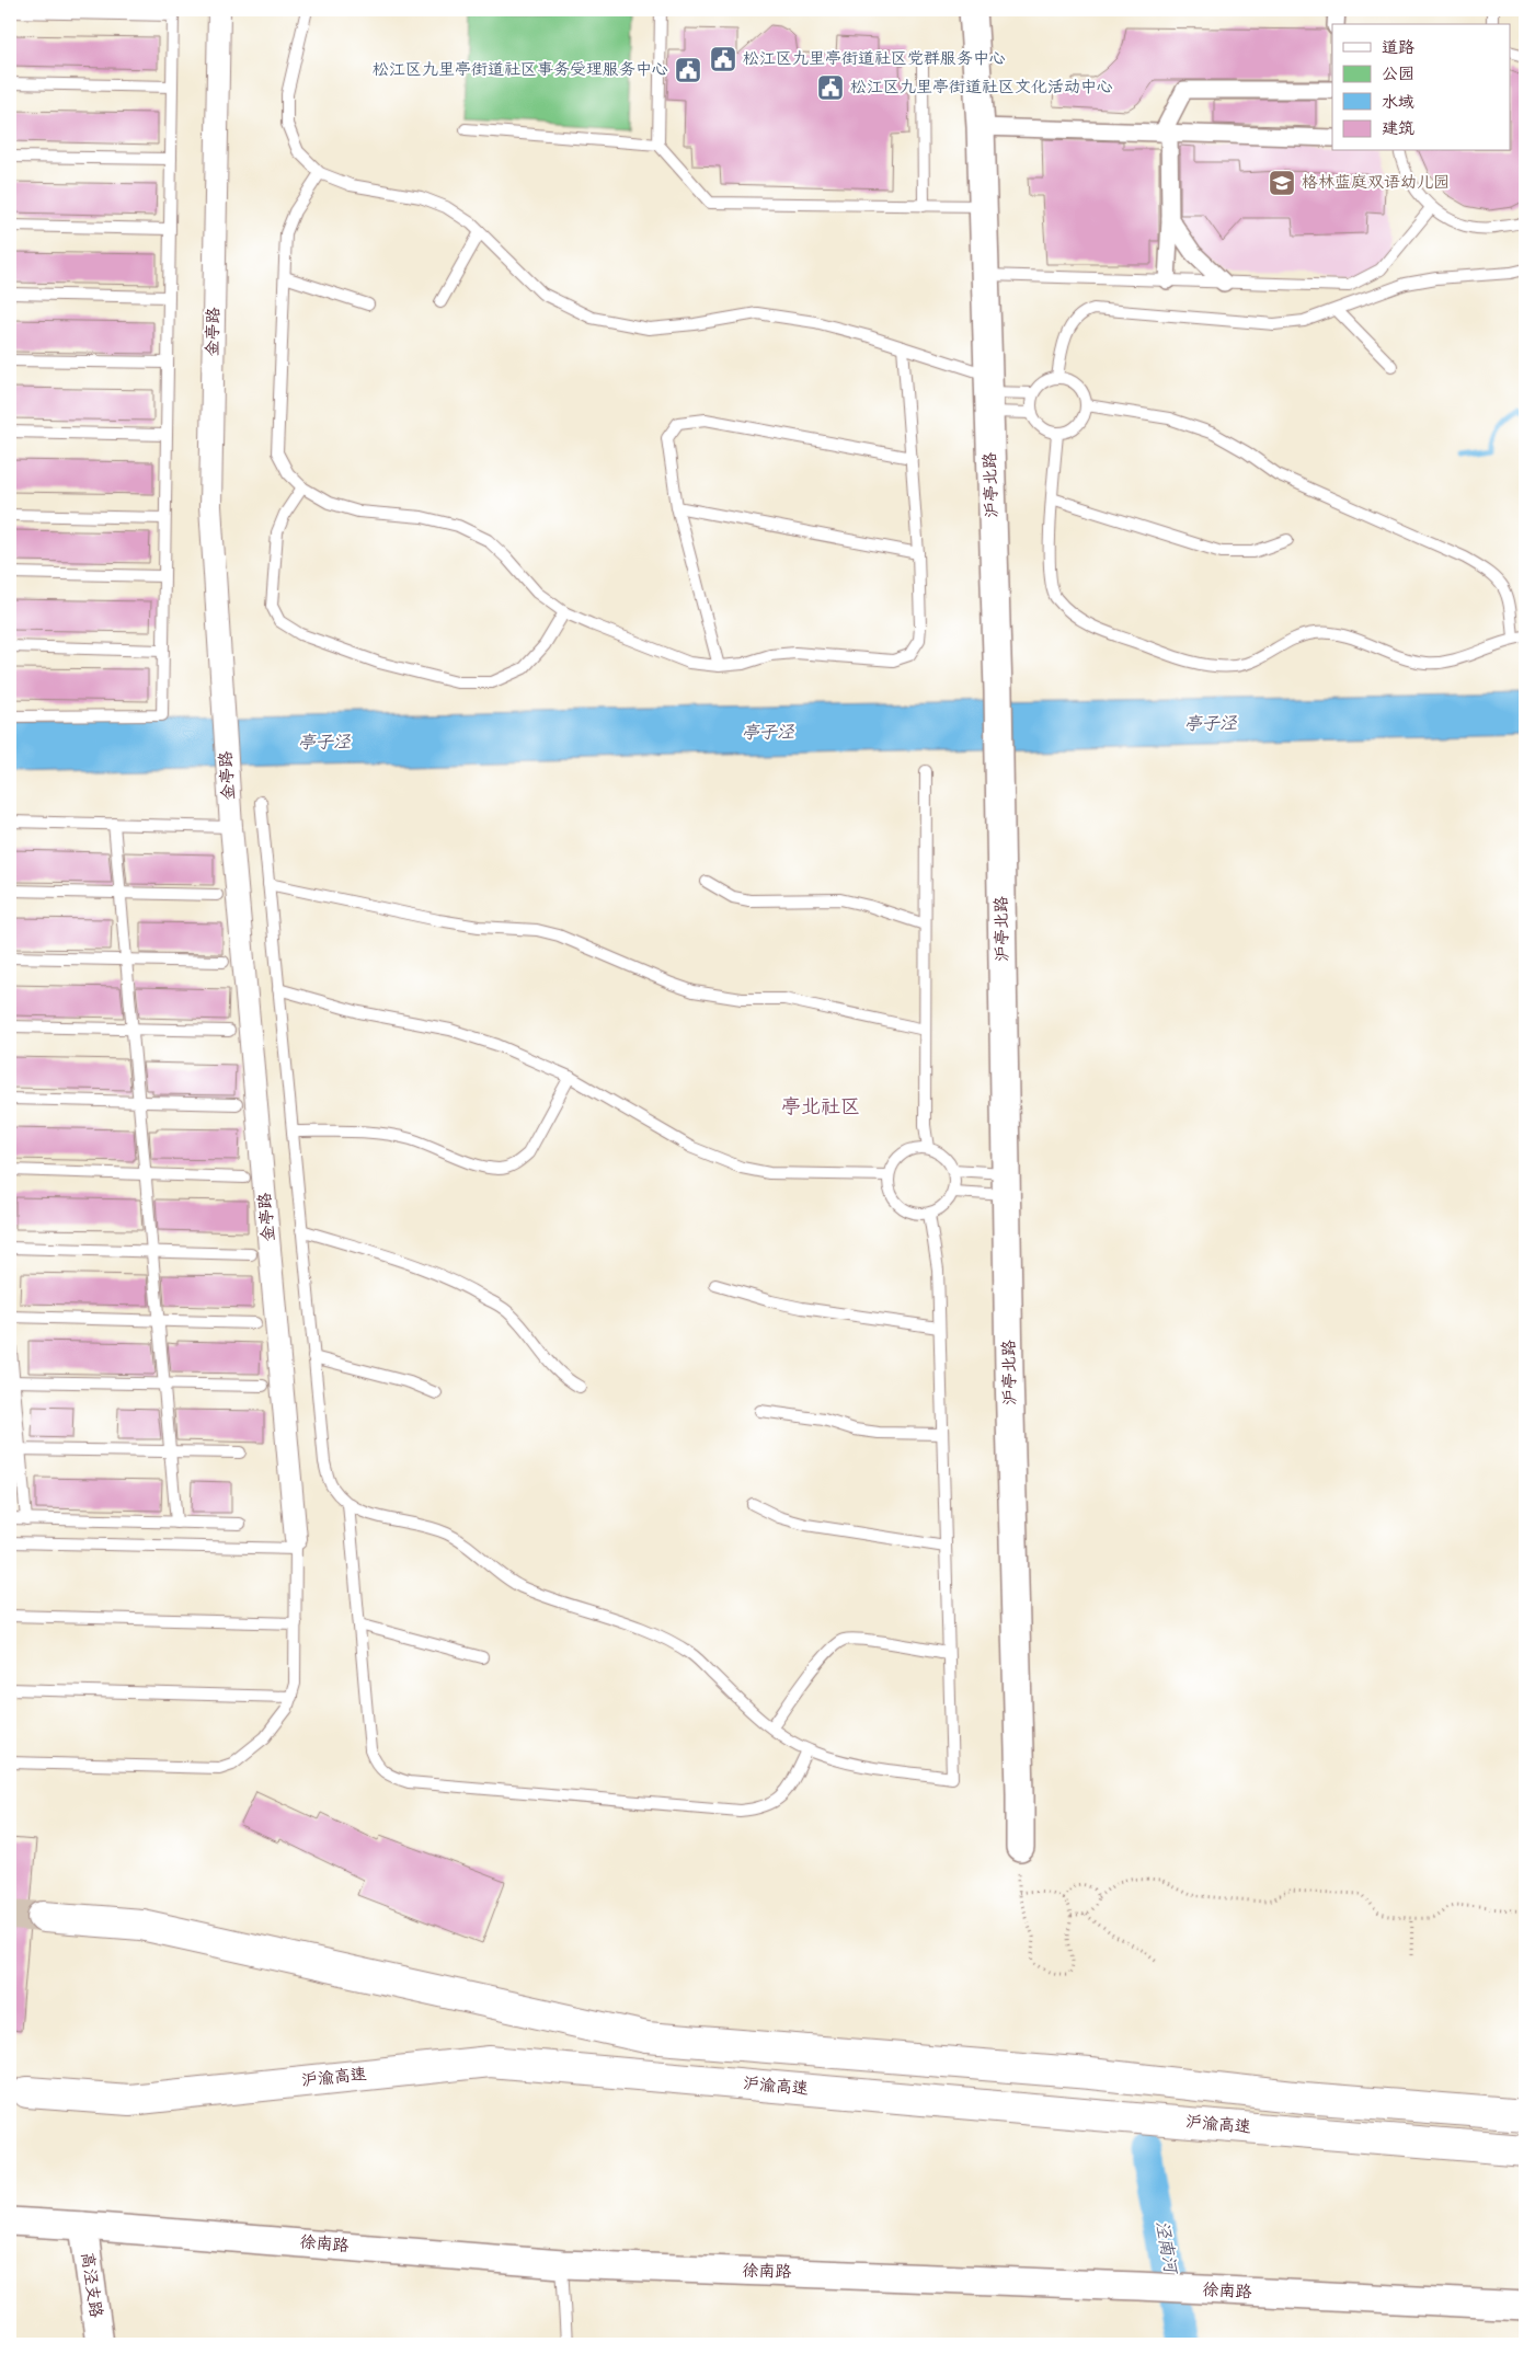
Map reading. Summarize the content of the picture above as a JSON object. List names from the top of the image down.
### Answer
{
  "streets": {
    "highway": ["沪渝高速"],
    "street": [
      "金亭路",
      "沪亭北路",
      "徐南路",
      "高泾支路"
    ]
  },
  "crossings": [
    ["徐南路", "高泾支路"]
  ],
  "districts": ["亭北社区"],
  "water": ["亭子泾", "泾南河"],
  "places": {
    "public building": ["松江区九里亭街道社区党群服务中心", "松江区九里亭街道社区事务受理服务中心", "松江区九里亭街道社区文化活动中心"],
    "school or university": ["格林蓝庭双语幼儿园"]
  },
  "legend": [
    "道路",
    "公园",
    "水域",
    "建筑"
  ]
}
